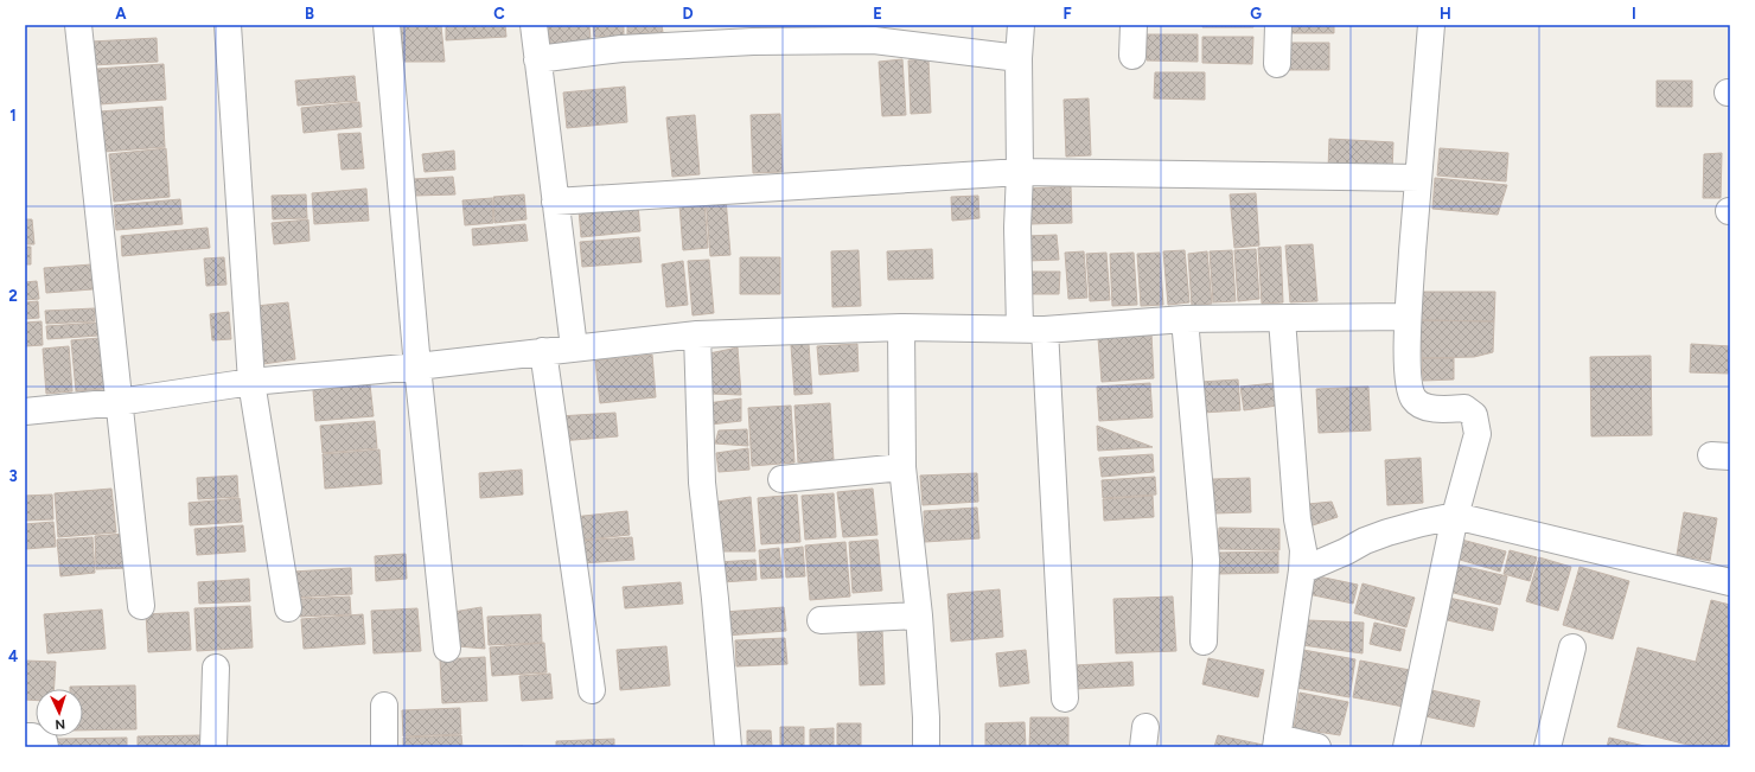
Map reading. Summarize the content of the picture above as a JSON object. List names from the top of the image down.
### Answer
{
  "north": "bottom",
  "grid": {
    "columns": [
      "A",
      "B",
      "C",
      "D",
      "E",
      "F",
      "G",
      "H",
      "I"
    ],
    "rows": [
      "1",
      "2",
      "3",
      "4"
    ]
  }
}
